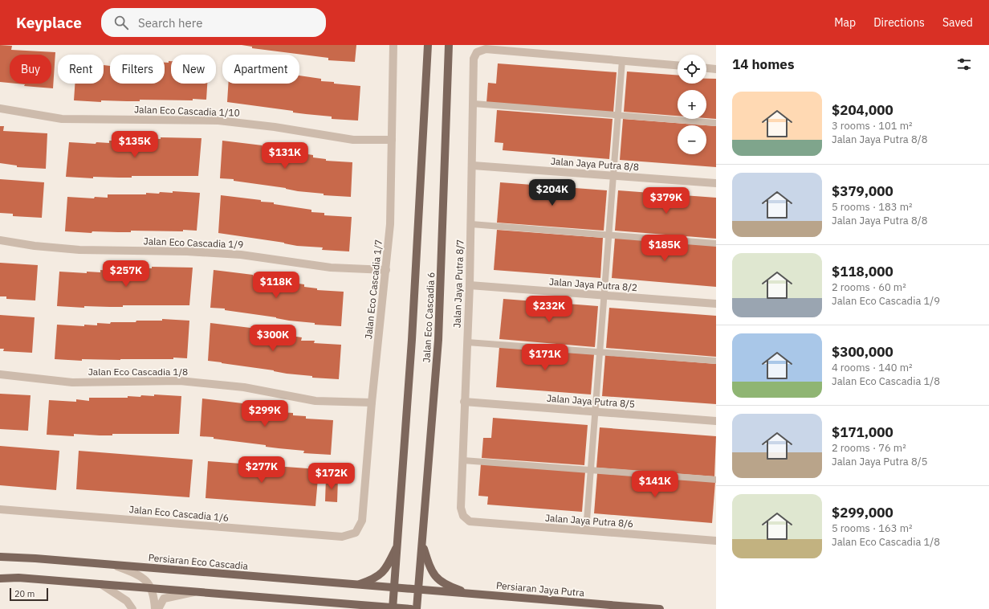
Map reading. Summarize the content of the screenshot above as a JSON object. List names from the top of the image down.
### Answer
{
  "streets": {
    "main road": ["Jalan Eco Cascadia 6", "Persiaran Eco Cascadia", "Persiaran Jaya Putra"],
    "street": [
      "Jalan Eco Cascadia 1/10",
      "Jalan Jaya Putra 8/8",
      "Jalan Eco Cascadia 1/9",
      "Jalan Jaya Putra 8/7",
      "Jalan Jaya Putra 8/2",
      "Jalan Eco Cascadia 1/7",
      "Jalan Eco Cascadia 1/8",
      "Jalan Jaya Putra 8/5",
      "Jalan Eco Cascadia 1/6",
      "Jalan Jaya Putra 8/6"
    ]
  },
  "crossings": [
    ["Jalan Eco Cascadia 1/10", "Jalan Eco Cascadia 1/7"],
    ["Jalan Jaya Putra 8/8", "Jalan Jaya Putra 8/7"],
    ["Jalan Eco Cascadia 1/9", "Jalan Eco Cascadia 1/7"],
    ["Jalan Jaya Putra 8/7", "Jalan Jaya Putra 8/2"],
    ["Jalan Jaya Putra 8/7", "Jalan Jaya Putra 8/5"],
    ["Jalan Jaya Putra 8/7", "Jalan Jaya Putra 8/6"],
    ["Jalan Eco Cascadia 1/7", "Jalan Eco Cascadia 1/8"],
    ["Jalan Eco Cascadia 1/7", "Jalan Eco Cascadia 1/6"],
    ["Jalan Eco Cascadia 6", "Persiaran Eco Cascadia"],
    ["Jalan Eco Cascadia 6", "Persiaran Jaya Putra"],
    ["Persiaran Eco Cascadia", "Persiaran Jaya Putra"]
  ],
  "scale_bar": "20 m",
  "page": {
    "header": "Keyplace",
    "search": "Search here",
    "nav": ["Map", "Directions", "Saved"],
    "heading": "14 homes",
    "map_buttons": ["+", "−"],
    "chip": [
      "Buy",
      "Rent",
      "Filters",
      "New",
      "Apartment"
    ],
    "list": [
      {
        "name": "$204,000",
        "note": "3 rooms · 101 m² · Jalan Jaya Putra 8/8"
      },
      {
        "name": "$379,000",
        "note": "5 rooms · 183 m² · Jalan Jaya Putra 8/8"
      },
      {
        "name": "$118,000",
        "note": "2 rooms · 60 m² · Jalan Eco Cascadia 1/9"
      },
      {
        "name": "$300,000",
        "note": "4 rooms · 140 m² · Jalan Eco Cascadia 1/8"
      },
      {
        "name": "$171,000",
        "note": "2 rooms · 76 m² · Jalan Jaya Putra 8/5"
      },
      {
        "name": "$299,000",
        "note": "5 rooms · 163 m² · Jalan Eco Cascadia 1/8"
      }
    ],
    "price": [
      "$135K",
      "$131K",
      "$204K",
      "$379K",
      "$185K",
      "$257K",
      "$118K",
      "$232K",
      "$300K",
      "$171K",
      "$299K",
      "$277K",
      "$172K",
      "$141K"
    ],
    "scale": "20 m"
  }
}
